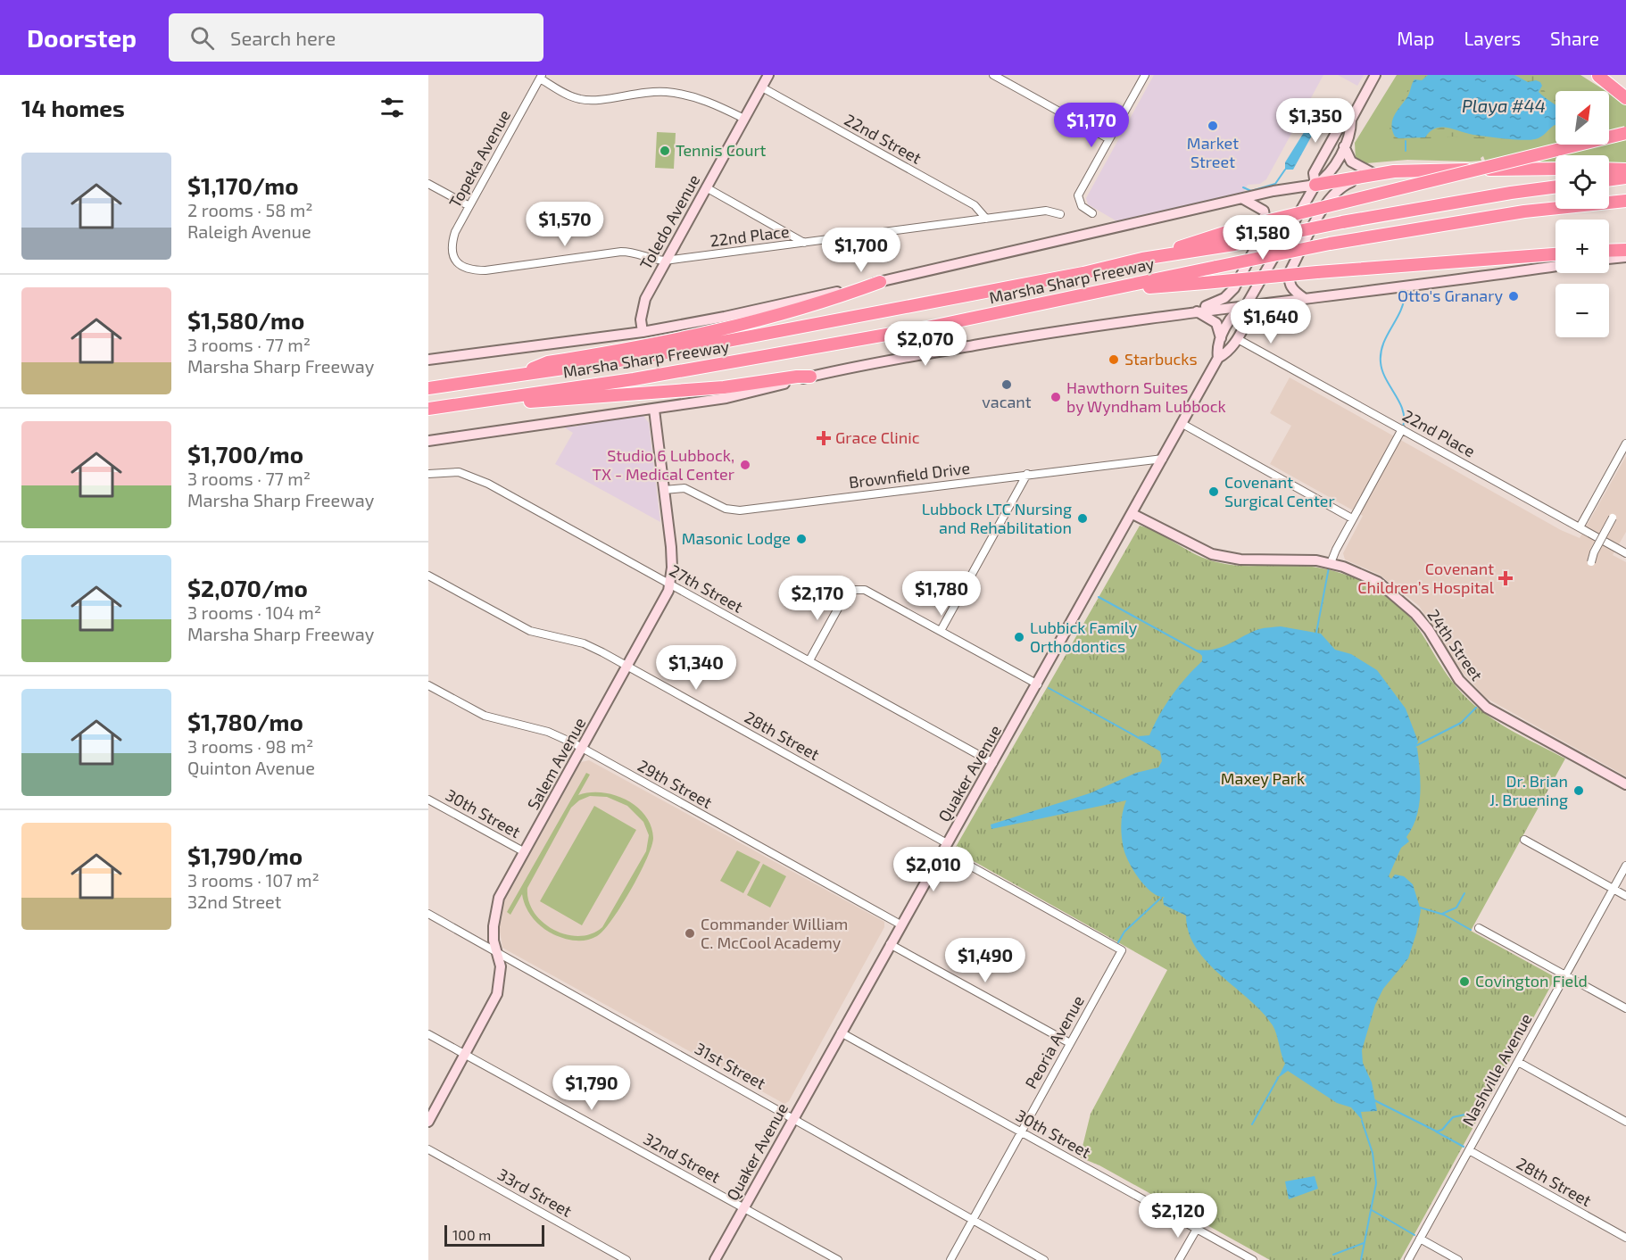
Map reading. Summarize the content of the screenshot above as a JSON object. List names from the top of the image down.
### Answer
{
  "streets": {
    "highway": ["Marsha Sharp Freeway"],
    "main road": [
      "Toledo Avenue",
      "24th Street",
      "Salem Avenue",
      "Quaker Avenue"
    ],
    "street": [
      "22nd Street",
      "Topeka Avenue",
      "22nd Place",
      "Brownfield Drive",
      "27th Street",
      "28th Street",
      "29th Street",
      "30th Street",
      "Peoria Avenue",
      "31st Street",
      "Nashville Avenue",
      "32nd Street",
      "33rd Street"
    ]
  },
  "crossings": [
    ["22nd Street", "Toledo Avenue"],
    ["22nd Street", "22nd Place"],
    ["Topeka Avenue", "Toledo Avenue"],
    ["Topeka Avenue", "22nd Place"],
    ["Toledo Avenue", "22nd Place"],
    ["Toledo Avenue", "Marsha Sharp Freeway"],
    ["22nd Place", "Quaker Avenue"],
    ["Marsha Sharp Freeway", "Quaker Avenue"],
    ["Brownfield Drive", "Salem Avenue"],
    ["Brownfield Drive", "Quaker Avenue"],
    ["27th Street", "Salem Avenue"],
    ["27th Street", "Quaker Avenue"],
    ["24th Street", "Quaker Avenue"],
    ["28th Street", "Salem Avenue"],
    ["28th Street", "Quaker Avenue"],
    ["28th Street", "Peoria Avenue"],
    ["28th Street", "Nashville Avenue"],
    ["Salem Avenue", "29th Street"],
    ["Salem Avenue", "30th Street"],
    ["Salem Avenue", "31st Street"],
    ["Salem Avenue", "32nd Street"],
    ["Quaker Avenue", "29th Street"],
    ["Quaker Avenue", "30th Street"],
    ["Quaker Avenue", "31st Street"],
    ["Quaker Avenue", "32nd Street"],
    ["30th Street", "Peoria Avenue"],
    ["Peoria Avenue", "31st Street"]
  ],
  "water": ["Playa #44"],
  "parks": ["Maxey Park"],
  "places": {
    "other": [
      "Market Street",
      "Tennis Court",
      "Otto's Granary",
      "Starbucks",
      "vacant",
      "Hawthorn Suites by Wyndham Lubbock",
      "Studio 6 Lubbock, TX - Medical Center",
      "Covenant Surgical Center",
      "Lubbock LTC Nursing and Rehabilitation",
      "Masonic Lodge",
      "Lubbick Family Orthodontics",
      "Dr. Brian J. Bruening",
      "Commander William C. McCool Academy",
      "Covington Field"
    ],
    "health": ["Grace Clinic", "Covenant Children’s Hospital"]
  },
  "scale_bar": "100 m",
  "north": "top right",
  "page": {
    "header": "Doorstep",
    "search": "Search here",
    "nav": ["Map", "Layers", "Share"],
    "heading": "14 homes",
    "map_buttons": ["+", "−"],
    "price": [
      "$1,350",
      "$1,170",
      "$1,570",
      "$1,580",
      "$1,700",
      "$1,640",
      "$2,070",
      "$1,780",
      "$2,170",
      "$1,340",
      "$2,010",
      "$1,490",
      "$1,790",
      "$2,120"
    ],
    "list": [
      {
        "name": "$1,170/mo",
        "note": "2 rooms · 58 m² · Raleigh Avenue"
      },
      {
        "name": "$1,580/mo",
        "note": "3 rooms · 77 m² · Marsha Sharp Freeway"
      },
      {
        "name": "$1,700/mo",
        "note": "3 rooms · 77 m² · Marsha Sharp Freeway"
      },
      {
        "name": "$2,070/mo",
        "note": "3 rooms · 104 m² · Marsha Sharp Freeway"
      },
      {
        "name": "$1,780/mo",
        "note": "3 rooms · 98 m² · Quinton Avenue"
      },
      {
        "name": "$1,790/mo",
        "note": "3 rooms · 107 m² · 32nd Street"
      }
    ],
    "scale": "100 m"
  }
}
